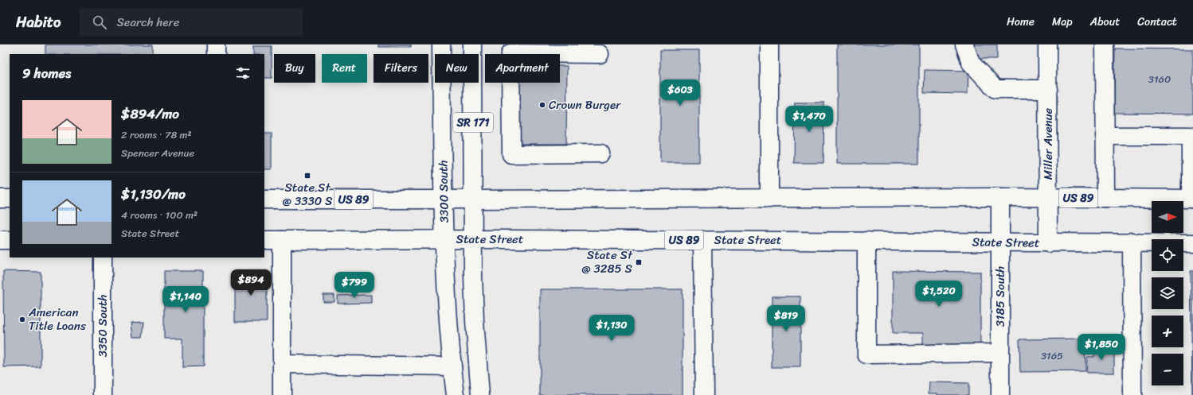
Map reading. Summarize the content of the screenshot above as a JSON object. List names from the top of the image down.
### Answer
{
  "streets": {
    "main road": [
      "SR 171",
      "Miller Avenue",
      "3300 South",
      "US 89",
      "State Street",
      "3185 South",
      "3350 South"
    ]
  },
  "crossings": [
    ["SR 171", "US 89"],
    ["SR 171", "State Street"],
    ["Miller Avenue", "US 89"],
    ["Miller Avenue", "State Street"],
    ["3300 South", "US 89"],
    ["3300 South", "State Street"],
    ["US 89", "3185 South"],
    ["State Street", "3185 South"]
  ],
  "places": {
    "other": ["Crown Burger", "American Title Loans"],
    "transit": ["State St @ 3330 S", "State St @ 3285 S"]
  },
  "house_numbers": ["3160", "3165"],
  "north": "right",
  "page": {
    "header": "Habito",
    "search": "Search here",
    "nav": [
      "Home",
      "Map",
      "About",
      "Contact"
    ],
    "chip": [
      "Buy",
      "Rent",
      "Filters",
      "New",
      "Apartment"
    ],
    "heading": "9 homes",
    "price": [
      "$603",
      "$1,470",
      "$894",
      "$799",
      "$1,520",
      "$1,140",
      "$819",
      "$1,130",
      "$1,850"
    ],
    "list": [
      {
        "name": "$894/mo",
        "note": "2 rooms · 78 m² · Spencer Avenue"
      },
      {
        "name": "$1,130/mo",
        "note": "4 rooms · 100 m² · State Street"
      }
    ],
    "map_buttons": ["+", "−"]
  }
}
